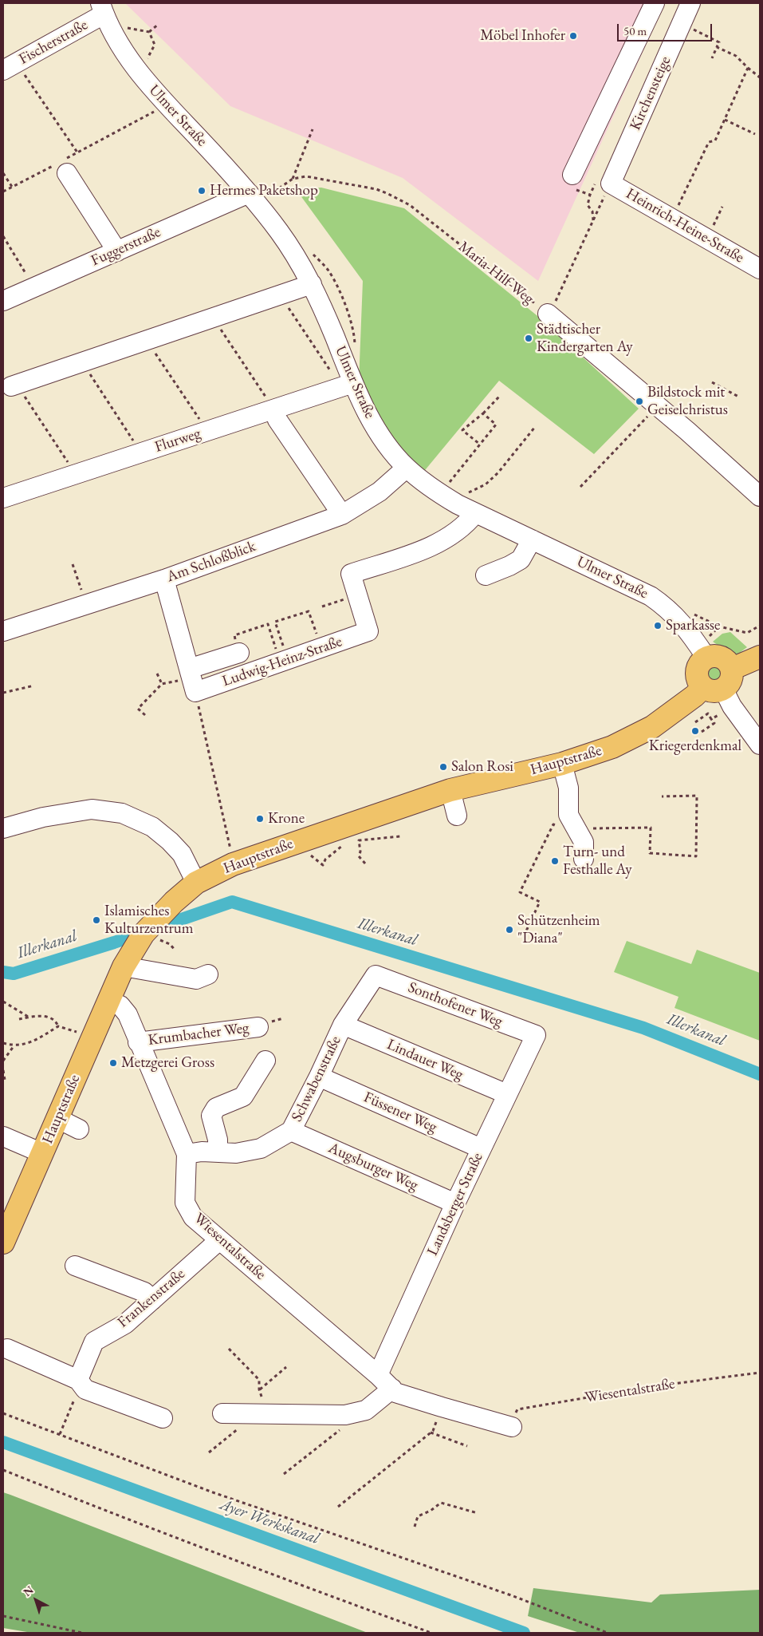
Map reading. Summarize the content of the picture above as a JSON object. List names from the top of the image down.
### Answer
{
  "streets": {
    "main road": ["Hauptstraße"],
    "street": [
      "Fischerstraße",
      "Kirchensteige",
      "Ulmer Straße",
      "Heinrich-Heine-Straße",
      "Fuggerstraße",
      "Maria-Hilf-Weg",
      "Flurweg",
      "Am Schloßblick",
      "Ludwig-Heinz-Straße",
      "Sonthofener Weg",
      "Krumbacher Weg",
      "Lindauer Weg",
      "Schwabenstraße",
      "Füssener Weg",
      "Augsburger Weg",
      "Landsberger Straße",
      "Wiesentalstraße",
      "Frankenstraße"
    ]
  },
  "crossings": [
    ["Fischerstraße", "Ulmer Straße"],
    ["Kirchensteige", "Heinrich-Heine-Straße"],
    ["Ulmer Straße", "Fuggerstraße"],
    ["Ulmer Straße", "Flurweg"],
    ["Ulmer Straße", "Am Schloßblick"],
    ["Ulmer Straße", "Hauptstraße"],
    ["Hauptstraße", "Wiesentalstraße"],
    ["Sonthofener Weg", "Schwabenstraße"],
    ["Sonthofener Weg", "Landsberger Straße"],
    ["Krumbacher Weg", "Wiesentalstraße"],
    ["Lindauer Weg", "Schwabenstraße"],
    ["Lindauer Weg", "Landsberger Straße"],
    ["Schwabenstraße", "Füssener Weg"],
    ["Schwabenstraße", "Augsburger Weg"],
    ["Schwabenstraße", "Wiesentalstraße"],
    ["Füssener Weg", "Landsberger Straße"],
    ["Augsburger Weg", "Landsberger Straße"],
    ["Landsberger Straße", "Wiesentalstraße"],
    ["Wiesentalstraße", "Frankenstraße"]
  ],
  "water": ["Illerkanal", "Ayer Werkskanal"],
  "places": [
    "Möbel Inhofer",
    "Hermes Paketshop",
    "Städtischer Kindergarten Ay",
    "Bildstock mit Geiselchristus",
    "Sparkasse",
    "Kriegerdenkmal",
    "Salon Rosi",
    "Krone",
    "Turn- und Festhalle Ay",
    "Islamisches Kulturzentrum",
    "Schützenheim \"Diana\"",
    "Metzgerei Gross"
  ],
  "scale_bar": "50 m",
  "north": "top left"
}
